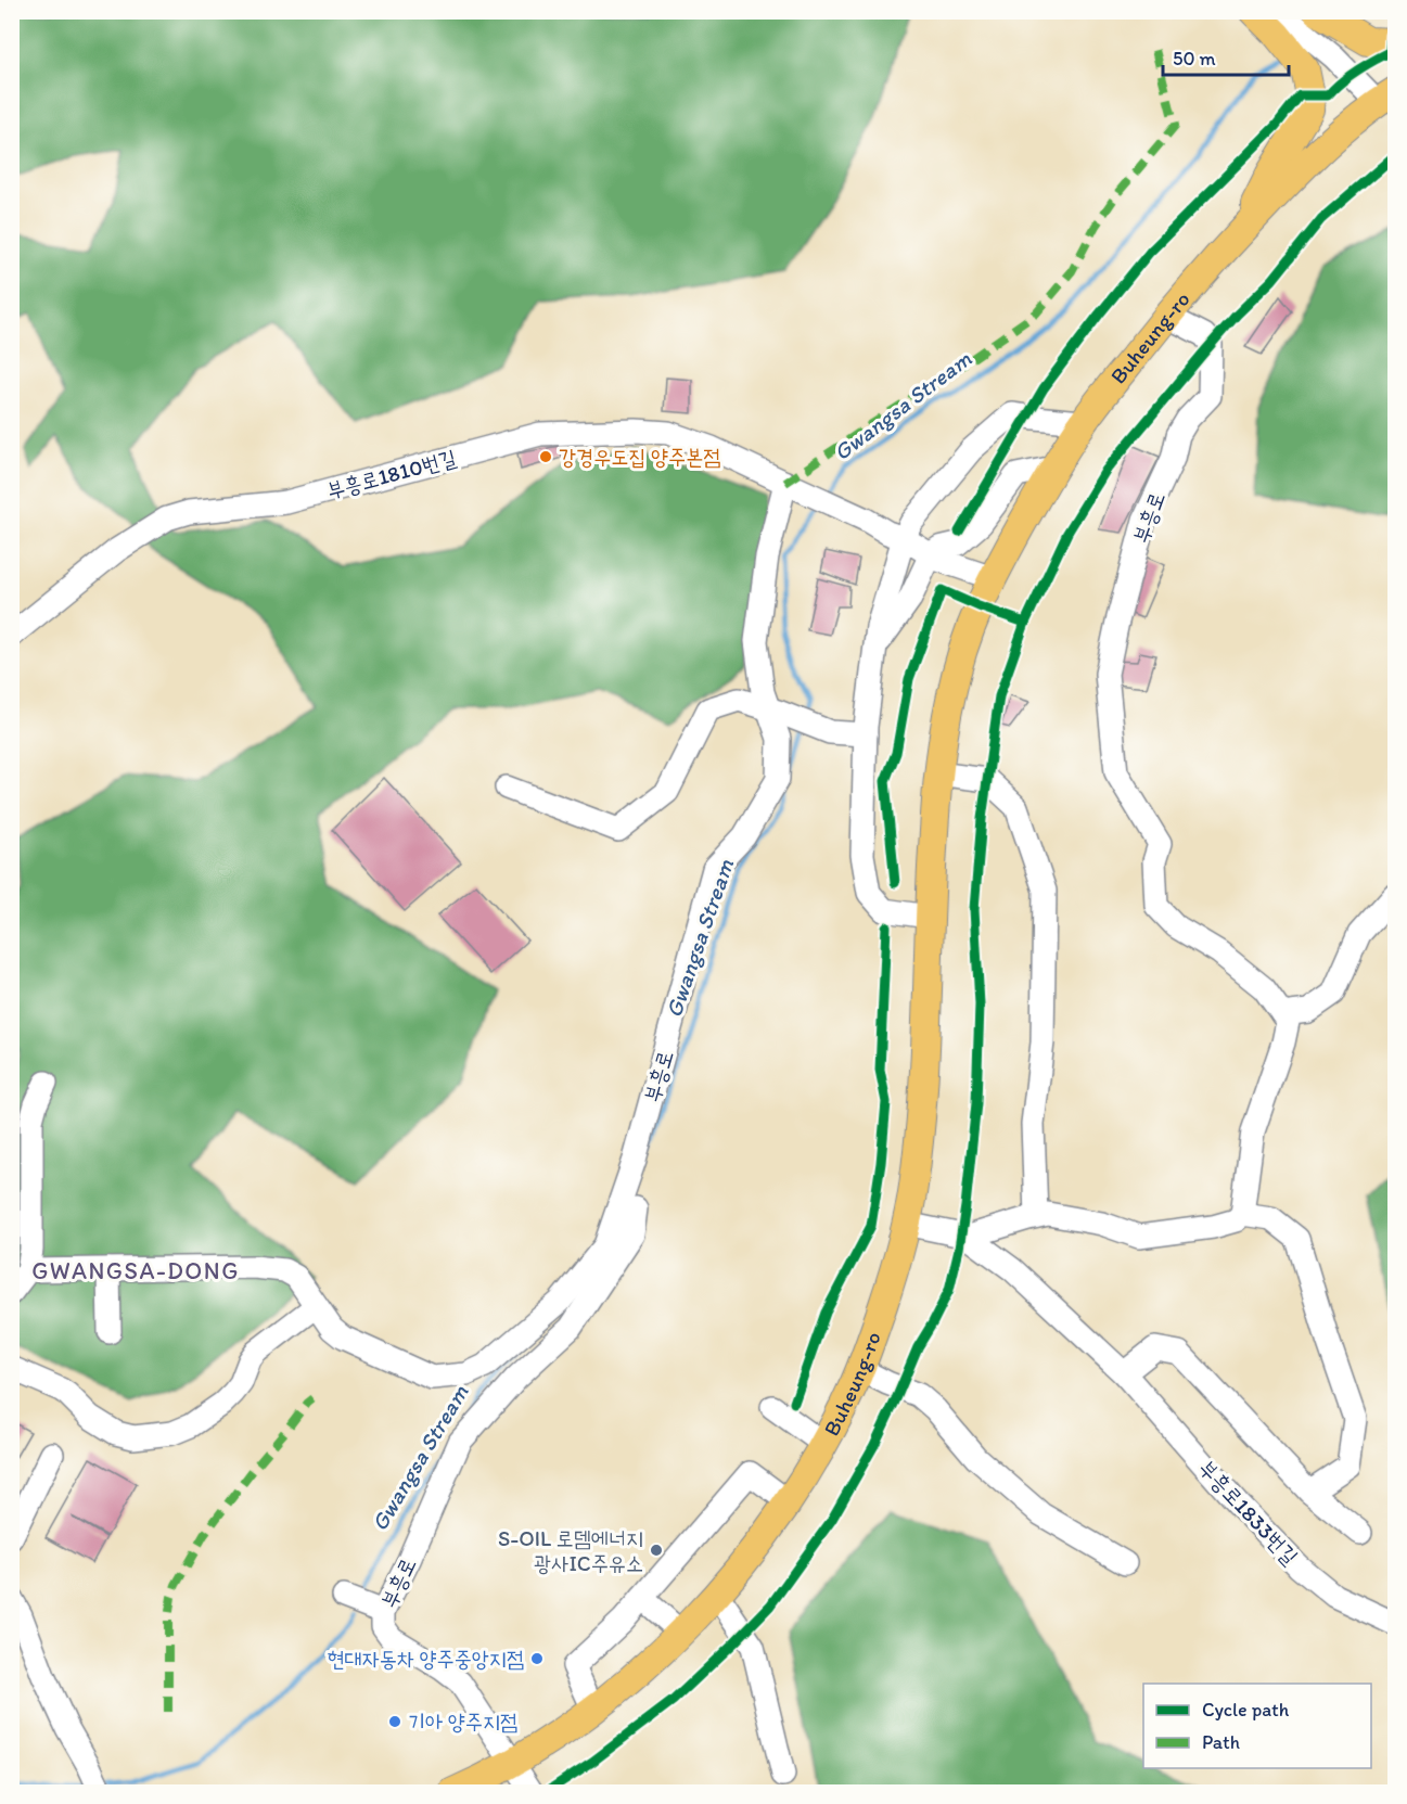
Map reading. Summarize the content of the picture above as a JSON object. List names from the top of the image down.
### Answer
{
  "streets": {
    "main road": ["Buheung-ro"],
    "street": ["부흥로1810번길", "부흥로", "부흥로1833번길"]
  },
  "crossings": [
    ["Buheung-ro", "부흥로"],
    ["Buheung-ro", "부흥로1833번길"],
    ["부흥로1810번길", "부흥로"]
  ],
  "districts": ["GWANGSA-DONG"],
  "water": ["Gwangsa Stream"],
  "places": [
    "강경우도집 양주본점",
    "S-OIL 로뎀에너지 광사IC주유소",
    "현대자동차 양주중앙지점",
    "기아 양주지점"
  ],
  "legend": ["Cycle path", "Path"],
  "scale_bar": "50 m"
}
